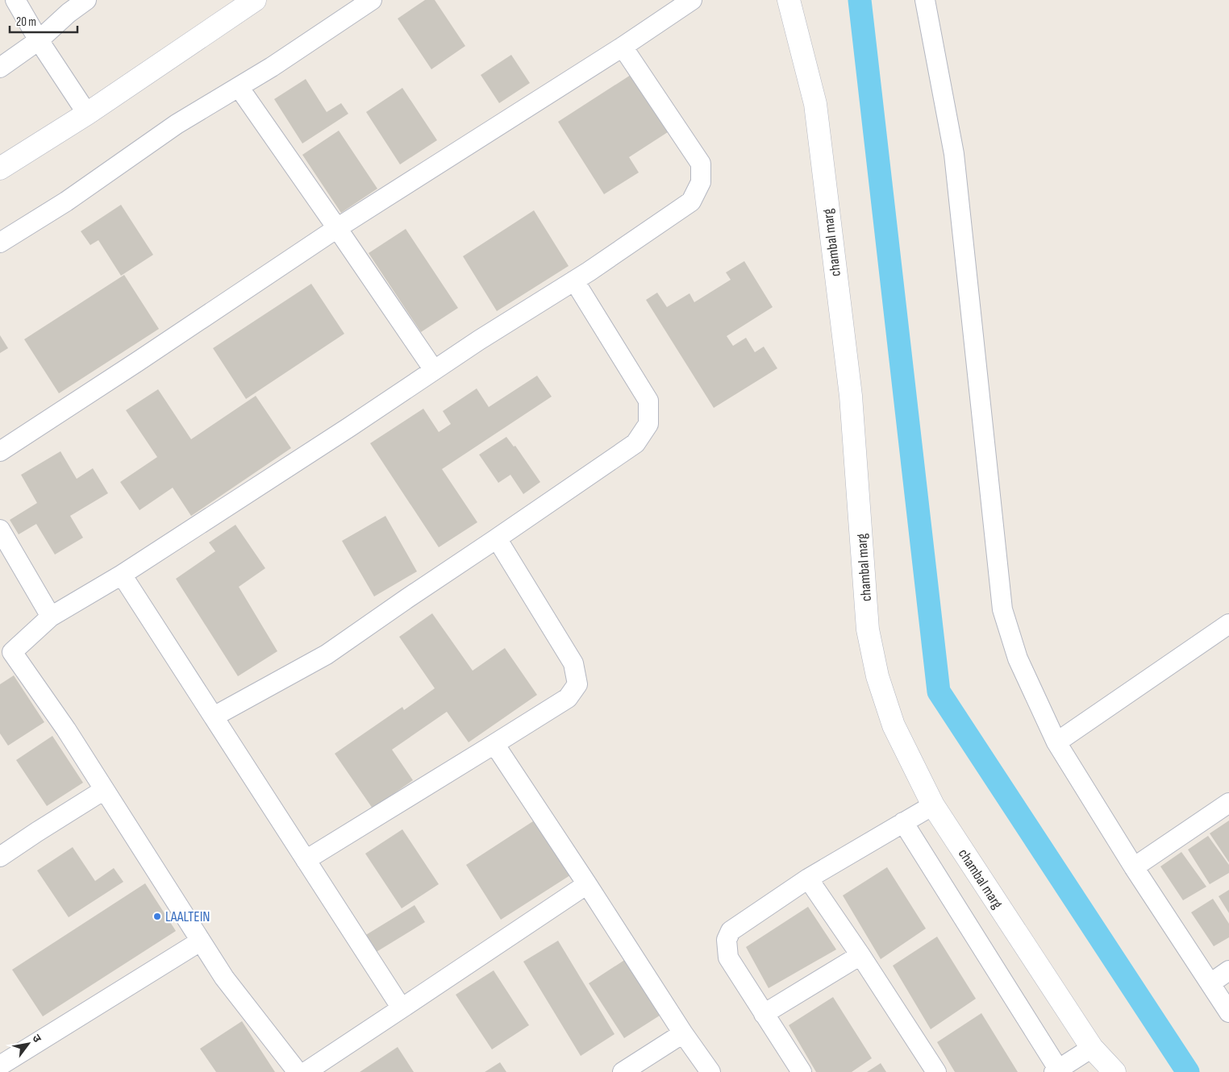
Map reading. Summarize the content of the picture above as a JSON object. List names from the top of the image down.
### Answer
{
  "streets": {
    "street": ["chambal marg"]
  },
  "places": ["LAALTEIN"],
  "scale_bar": "20 m",
  "north": "top right"
}
